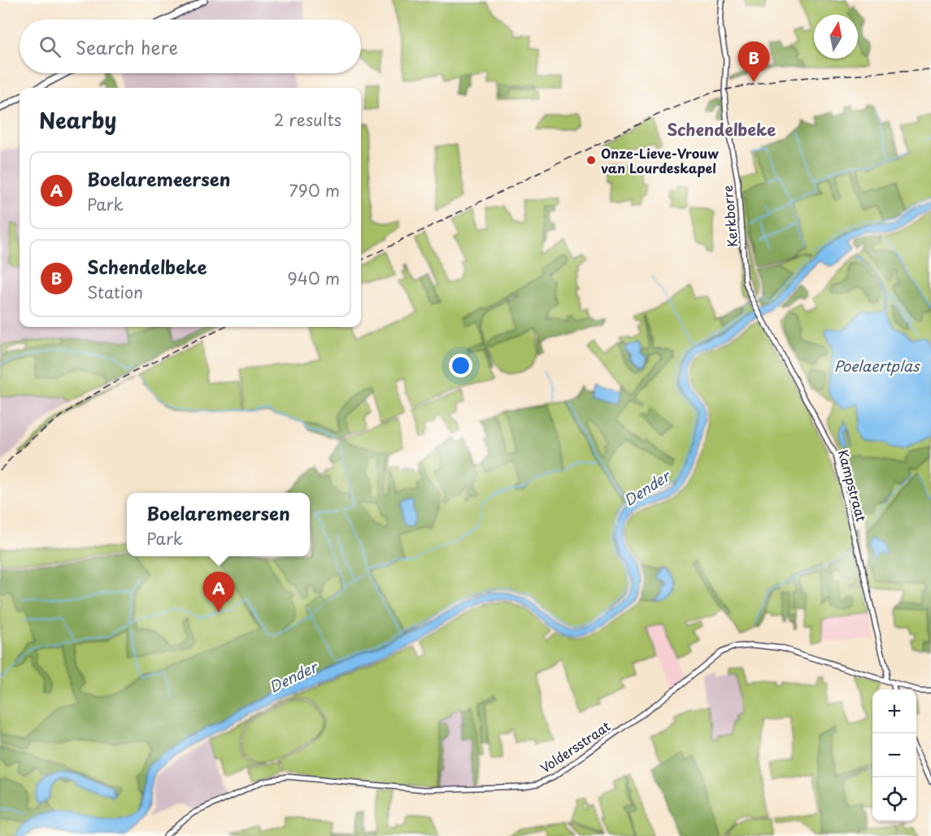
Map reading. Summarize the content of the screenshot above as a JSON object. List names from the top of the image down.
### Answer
{
  "streets": {
    "street": ["Kerkborre", "Kampstraat", "Voldersstraat"]
  },
  "crossings": [
    ["Kerkborre", "Kampstraat"],
    ["Kampstraat", "Voldersstraat"]
  ],
  "districts": ["Schendelbeke"],
  "water": ["Poelaertplas", "Dender"],
  "places": ["Onze-Lieve-Vrouw van Lourdeskapel"],
  "north": "top",
  "page": {
    "search": "Search here",
    "pins": ["B", "A"],
    "heading": ["Nearby", "2 results"],
    "list": [
      {
        "mark": "A",
        "name": "Boelaremeersen",
        "note": "Park",
        "value": "790 m"
      },
      {
        "mark": "B",
        "name": "Schendelbeke",
        "note": "Station",
        "value": "940 m"
      }
    ],
    "popup": ["Boelaremeersen", "Park"],
    "map_buttons": ["+", "−"]
  }
}
